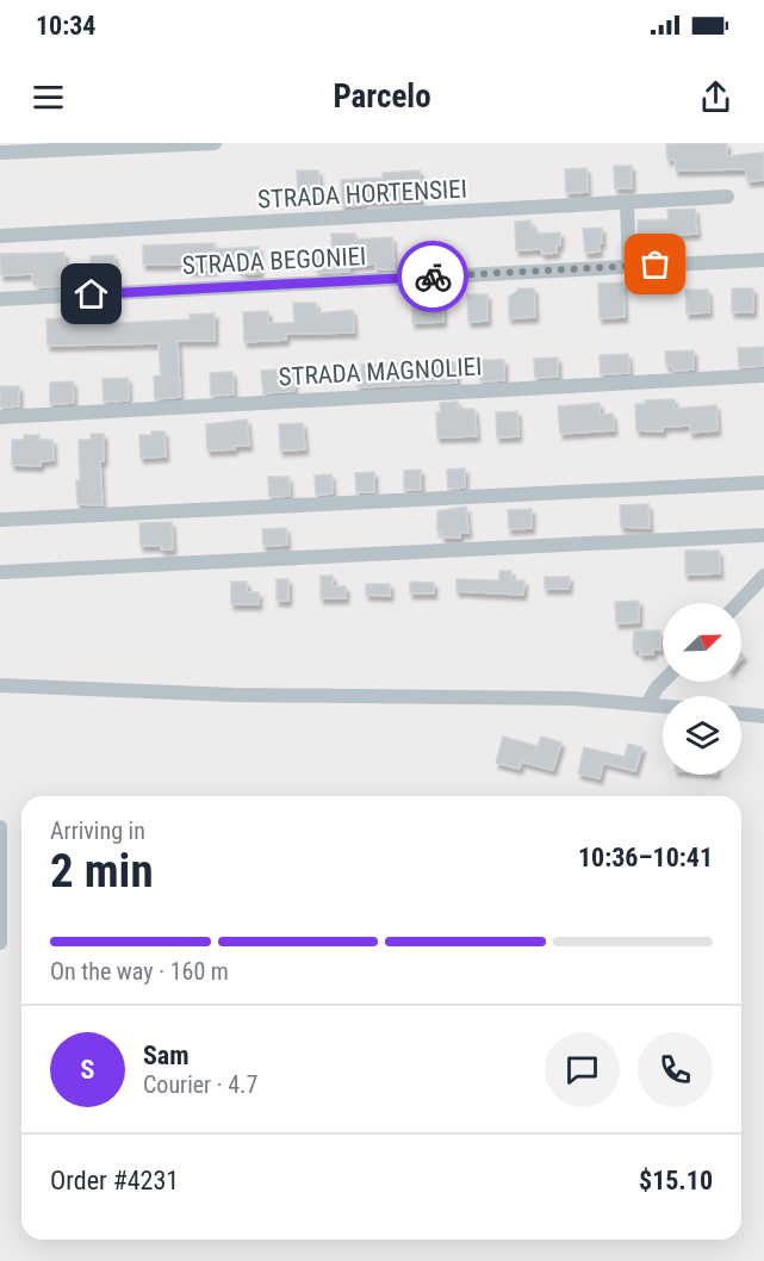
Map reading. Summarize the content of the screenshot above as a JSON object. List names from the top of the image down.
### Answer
{
  "streets": {
    "street": ["STRADA HORTENSIEI", "STRADA BEGONIEI", "STRADA MAGNOLIEI"]
  },
  "north": "top right",
  "page": {
    "status": "10:34",
    "header": "Parcelo",
    "heading": ["2 min", "Arriving in", "10:36–10:41"],
    "panel": [
      "Sam",
      "Courier · 4.7",
      "Order #4231",
      "$15.10"
    ],
    "bar": "On the way · 160 m",
    "round": "S"
  }
}
